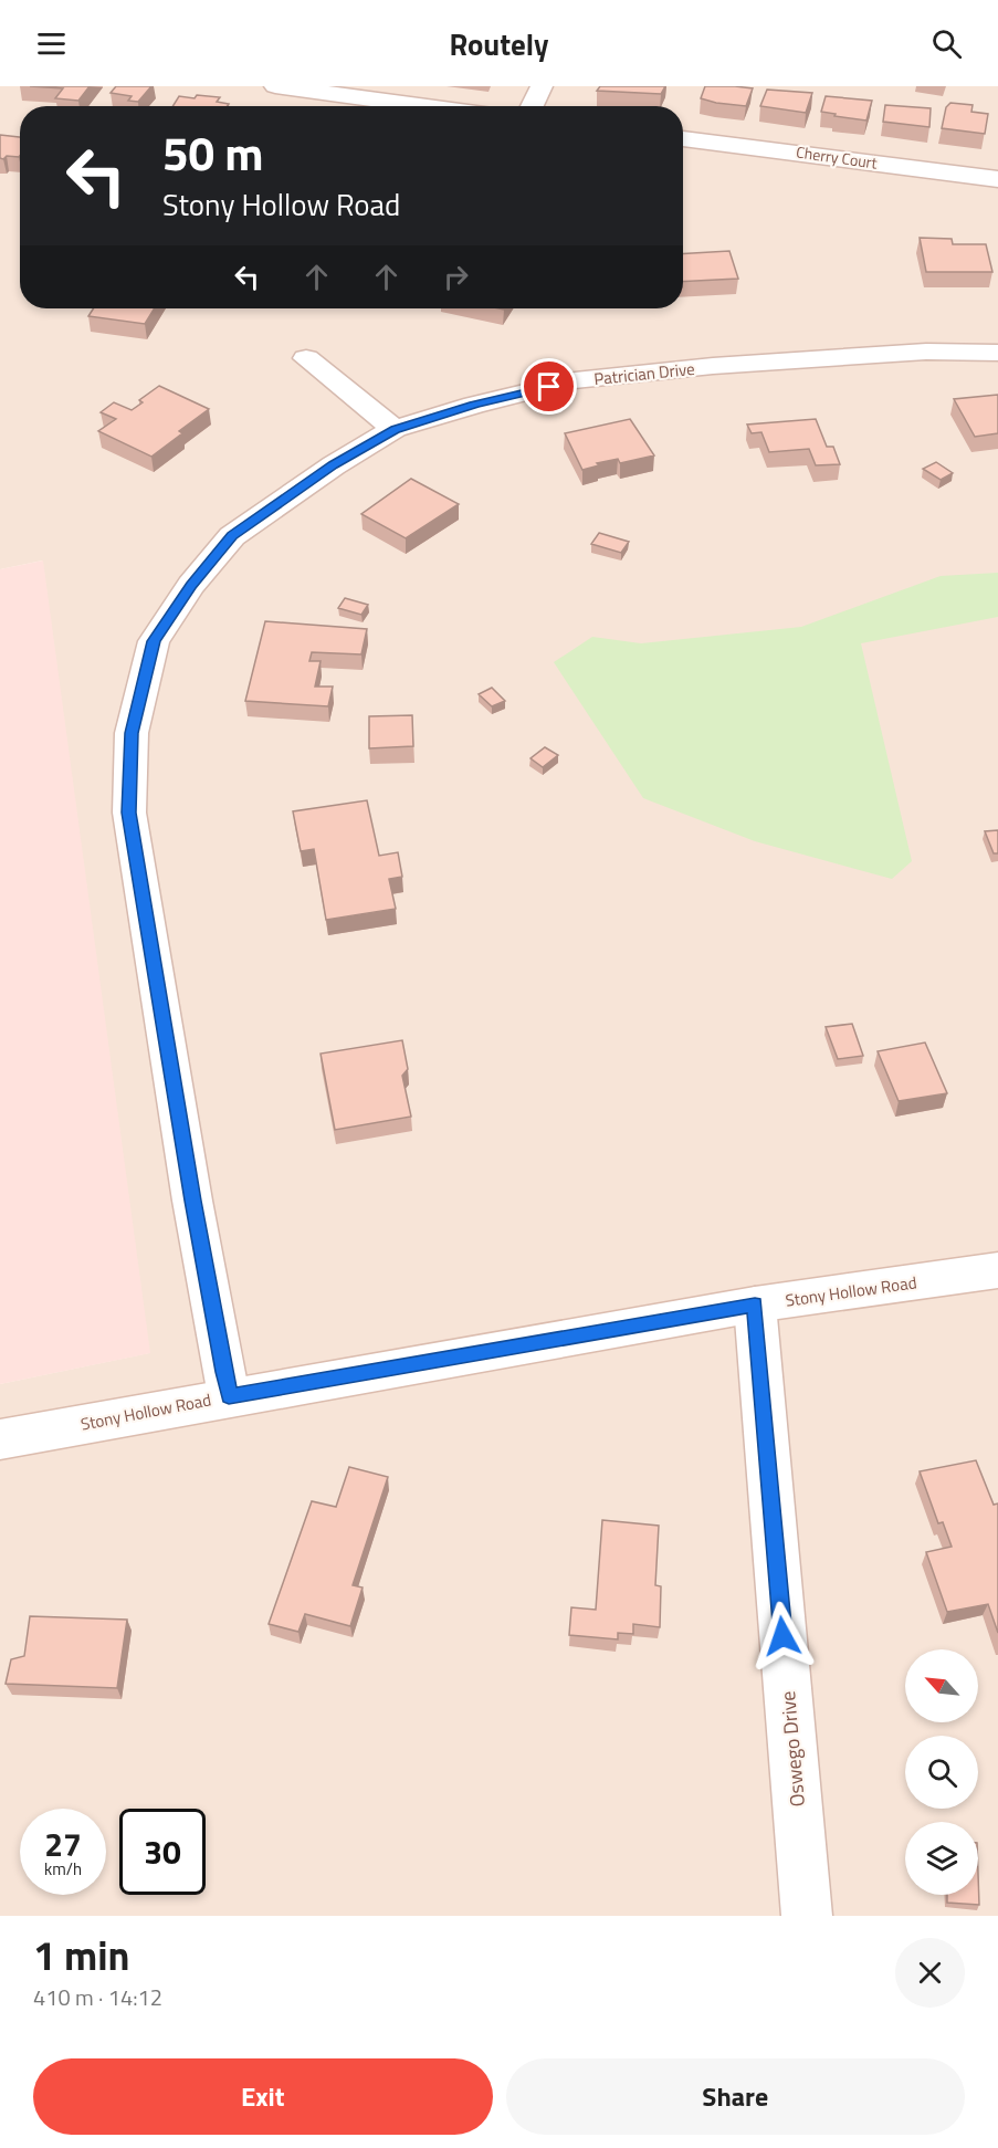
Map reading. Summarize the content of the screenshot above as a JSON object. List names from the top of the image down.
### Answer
{
  "streets": {
    "street": [
      "Cherry Court",
      "Patrician Drive",
      "Stony Hollow Road",
      "Oswego Drive"
    ]
  },
  "crossings": [
    ["Patrician Drive", "Stony Hollow Road"],
    ["Stony Hollow Road", "Oswego Drive"]
  ],
  "north": "top left",
  "page": {
    "header": "Routely",
    "turn": ["50 m", "Stony Hollow Road"],
    "speed": "27 km/h",
    "limit": "30",
    "heading": ["1 min", "410 m · 14:12"],
    "buttons": ["Exit", "Share"]
  }
}
